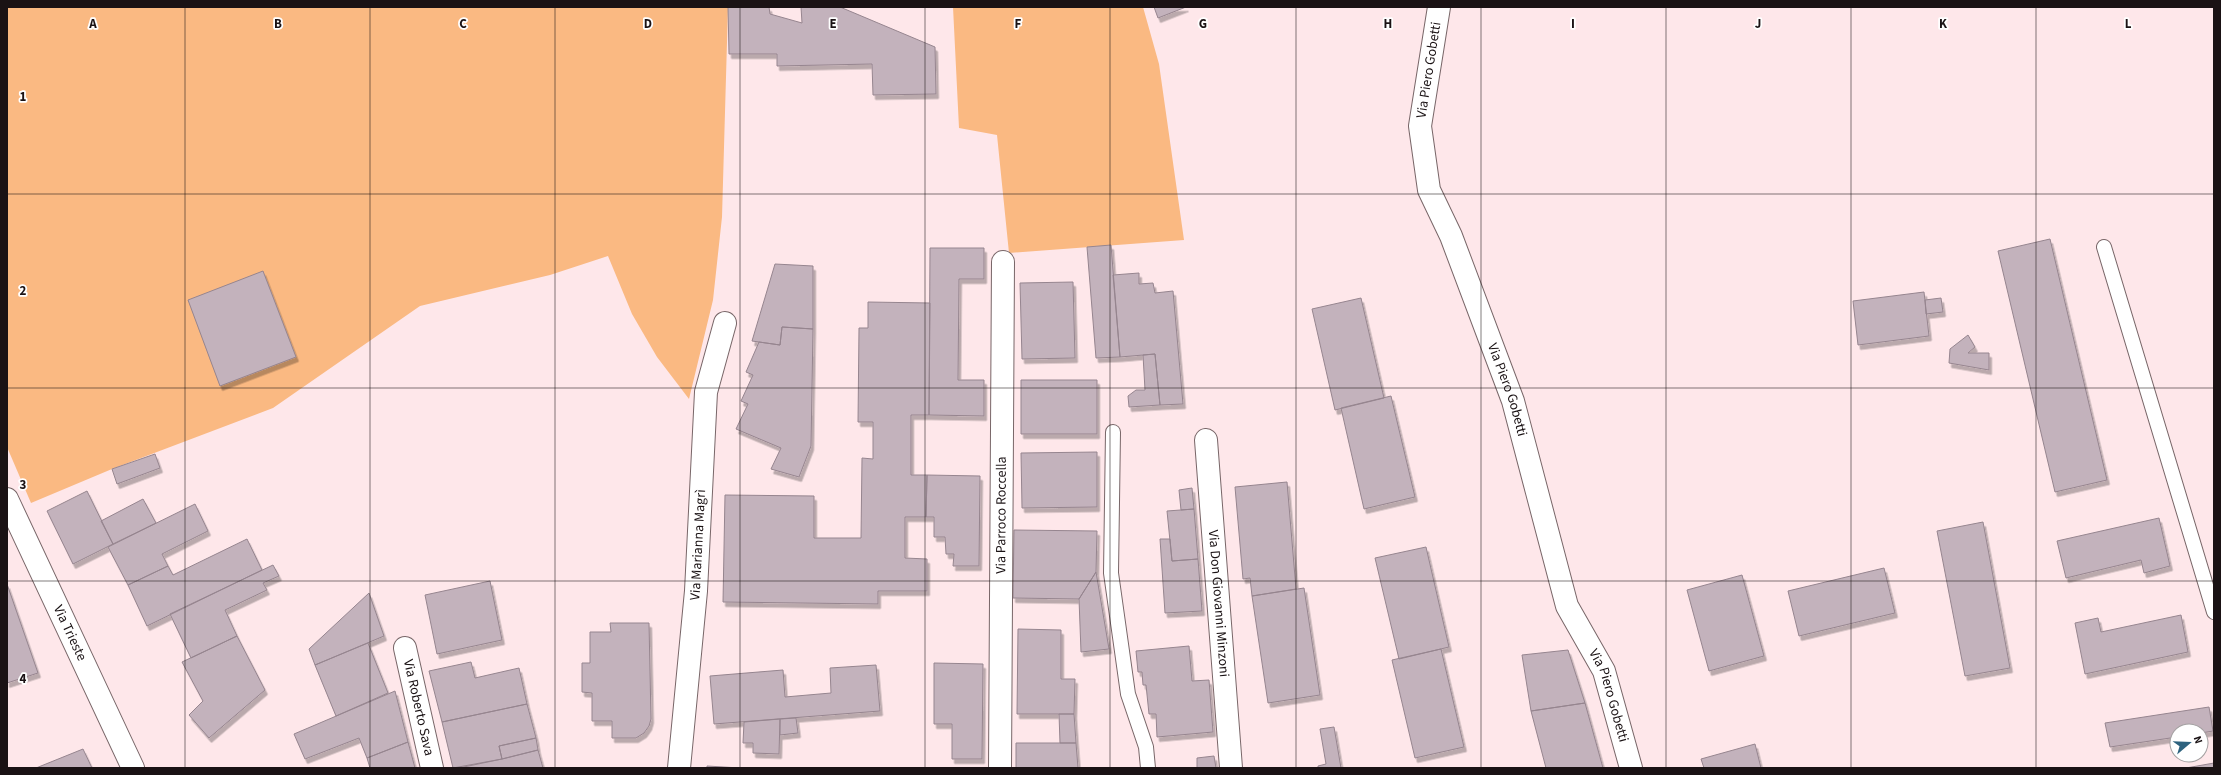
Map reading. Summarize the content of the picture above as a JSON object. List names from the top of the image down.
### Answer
{
  "streets": {
    "street": [
      "Via Piero Gobetti",
      "Via Parroco Roccella",
      "Via Marianna Magrì",
      "Via Don Giovanni Minzoni",
      "Via Trieste",
      "Via Roberto Sava"
    ]
  },
  "north": "right",
  "grid": {
    "columns": [
      "A",
      "B",
      "C",
      "D",
      "E",
      "F",
      "G",
      "H",
      "I",
      "J",
      "K",
      "L"
    ],
    "rows": [
      "1",
      "2",
      "3",
      "4"
    ]
  }
}
